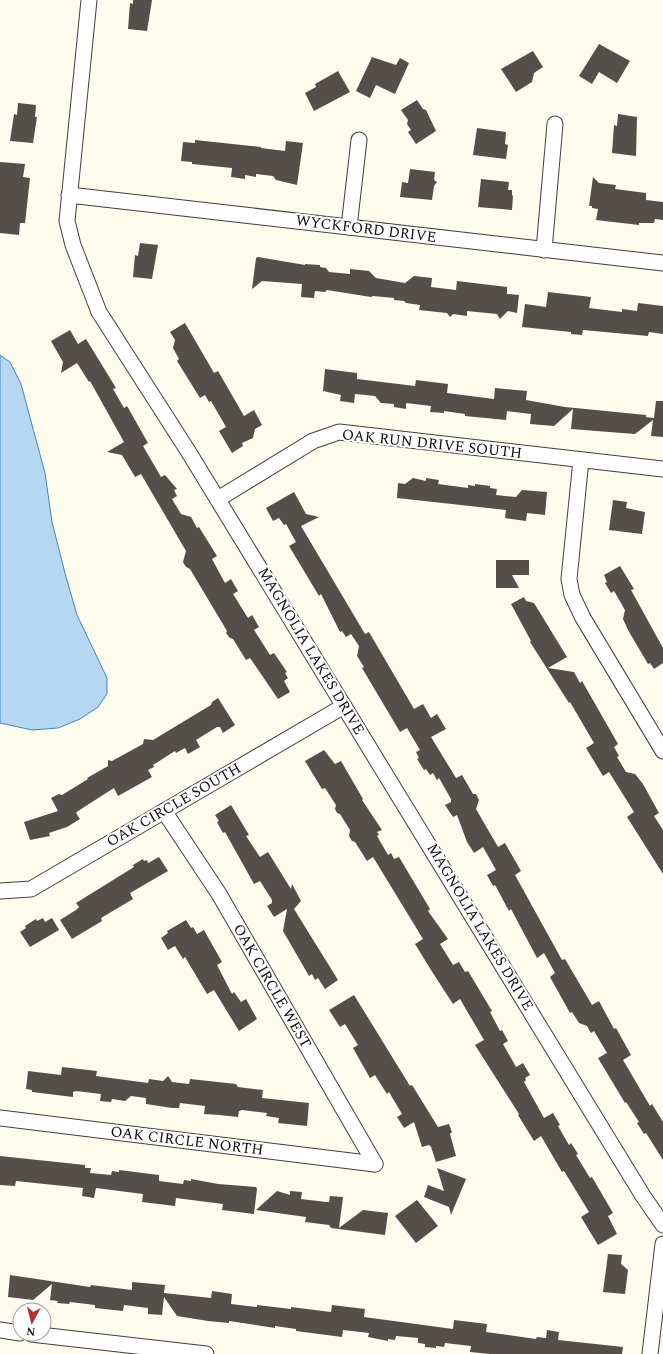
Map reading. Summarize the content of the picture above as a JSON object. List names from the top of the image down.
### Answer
{
  "streets": {
    "street": [
      "WYCKFORD DRIVE",
      "OAK RUN DRIVE SOUTH",
      "MAGNOLIA LAKES DRIVE",
      "OAK CIRCLE SOUTH",
      "OAK CIRCLE WEST",
      "OAK CIRCLE NORTH"
    ]
  },
  "crossings": [
    ["WYCKFORD DRIVE", "MAGNOLIA LAKES DRIVE"],
    ["OAK RUN DRIVE SOUTH", "MAGNOLIA LAKES DRIVE"],
    ["MAGNOLIA LAKES DRIVE", "OAK CIRCLE SOUTH"],
    ["OAK CIRCLE SOUTH", "OAK CIRCLE WEST"],
    ["OAK CIRCLE WEST", "OAK CIRCLE NORTH"]
  ],
  "north": "bottom"
}
